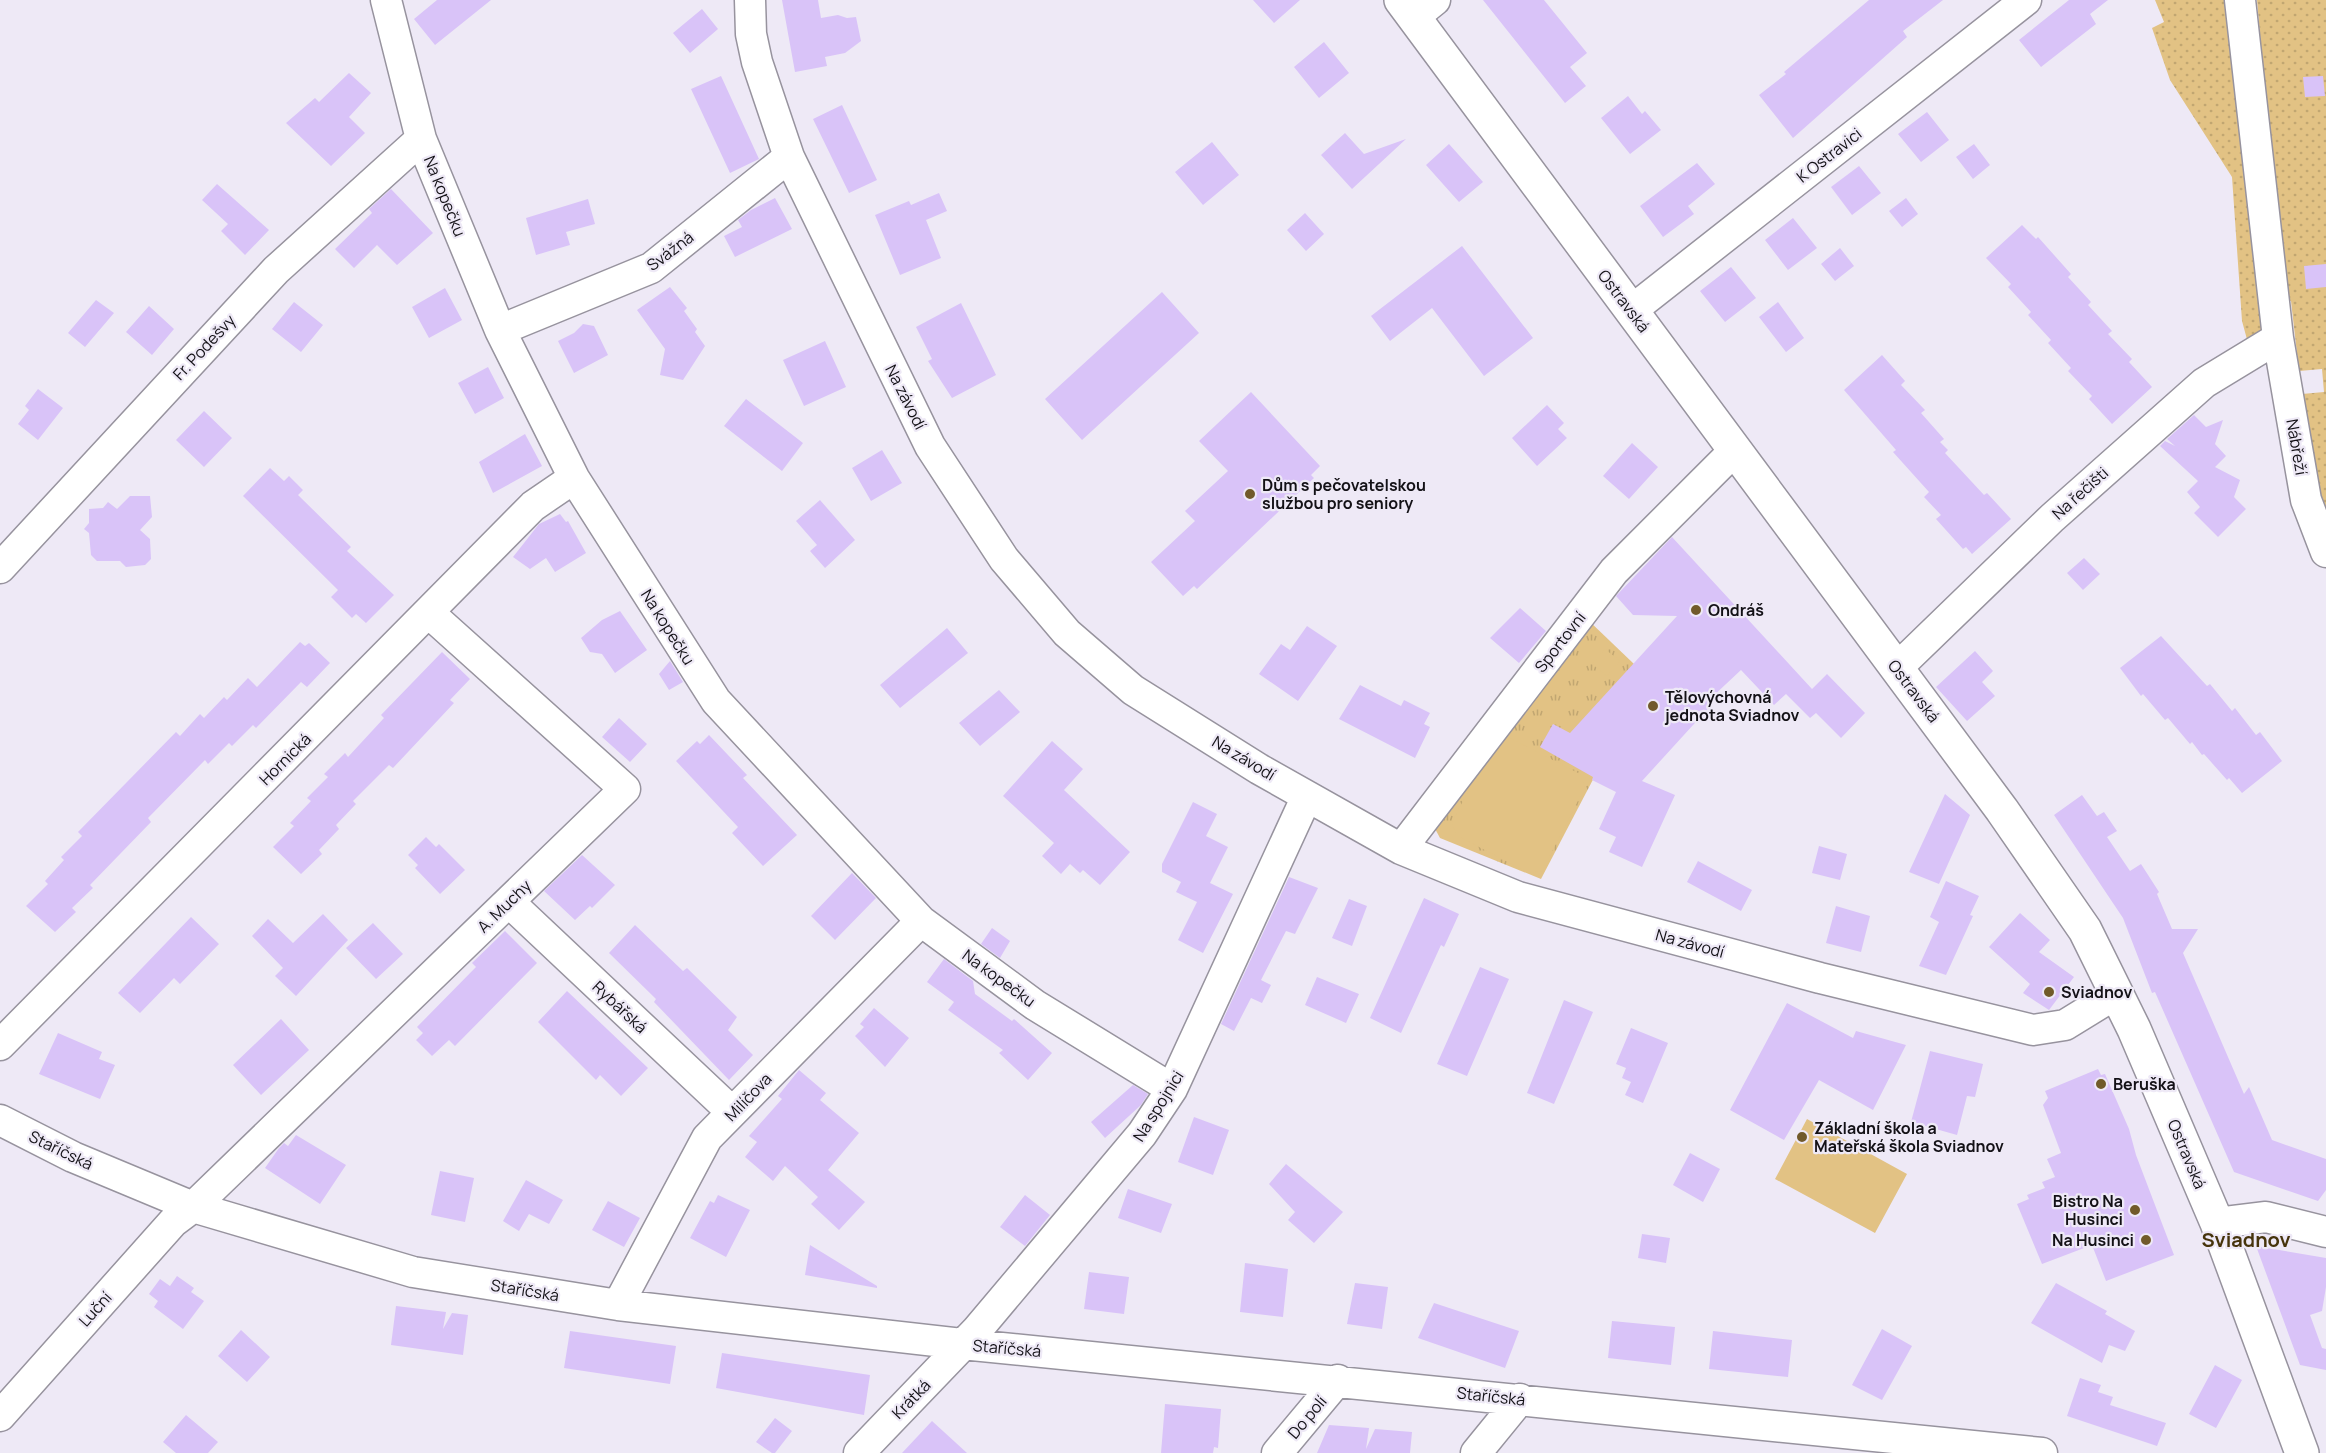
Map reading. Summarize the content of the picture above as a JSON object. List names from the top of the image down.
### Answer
{
  "streets": {
    "street": [
      "K Ostravici",
      "Na kopečku",
      "Svážná",
      "Ostravská",
      "Fr. Podešvy",
      "Na závodí",
      "Nábřeží",
      "Na řečišti",
      "Sportovní",
      "Hornická",
      "A. Muchy",
      "Rybářská",
      "Milíčova",
      "Na spojnici",
      "Staříčská",
      "Luční",
      "Krátká",
      "Do polí"
    ]
  },
  "crossings": [
    ["K Ostravici", "Ostravská"],
    ["Na kopečku", "Svážná"],
    ["Na kopečku", "Fr. Podešvy"],
    ["Na kopečku", "Hornická"],
    ["Na kopečku", "Milíčova"],
    ["Na kopečku", "Na spojnici"],
    ["Svážná", "Na závodí"],
    ["Ostravská", "Na závodí"],
    ["Ostravská", "Na řečišti"],
    ["Ostravská", "Sportovní"],
    ["Na závodí", "Sportovní"],
    ["Na závodí", "Na spojnici"],
    ["Nábřeží", "Na řečišti"],
    ["Hornická", "A. Muchy"],
    ["A. Muchy", "Rybářská"],
    ["A. Muchy", "Staříčská"],
    ["A. Muchy", "Luční"],
    ["Rybářská", "Milíčova"],
    ["Milíčova", "Staříčská"],
    ["Na spojnici", "Staříčská"],
    ["Na spojnici", "Krátká"],
    ["Staříčská", "Luční"],
    ["Staříčská", "Krátká"],
    ["Staříčská", "Do polí"]
  ],
  "districts": ["Sviadnov"],
  "places": [
    "Dům s pečovatelskou službou pro seniory",
    "Ondráš",
    "Tělovýchovná jednota Sviadnov",
    "Sviadnov",
    "Beruška",
    "Základní škola a Mateřská škola Sviadnov",
    "Bistro Na Husinci",
    "Na Husinci"
  ]
}
